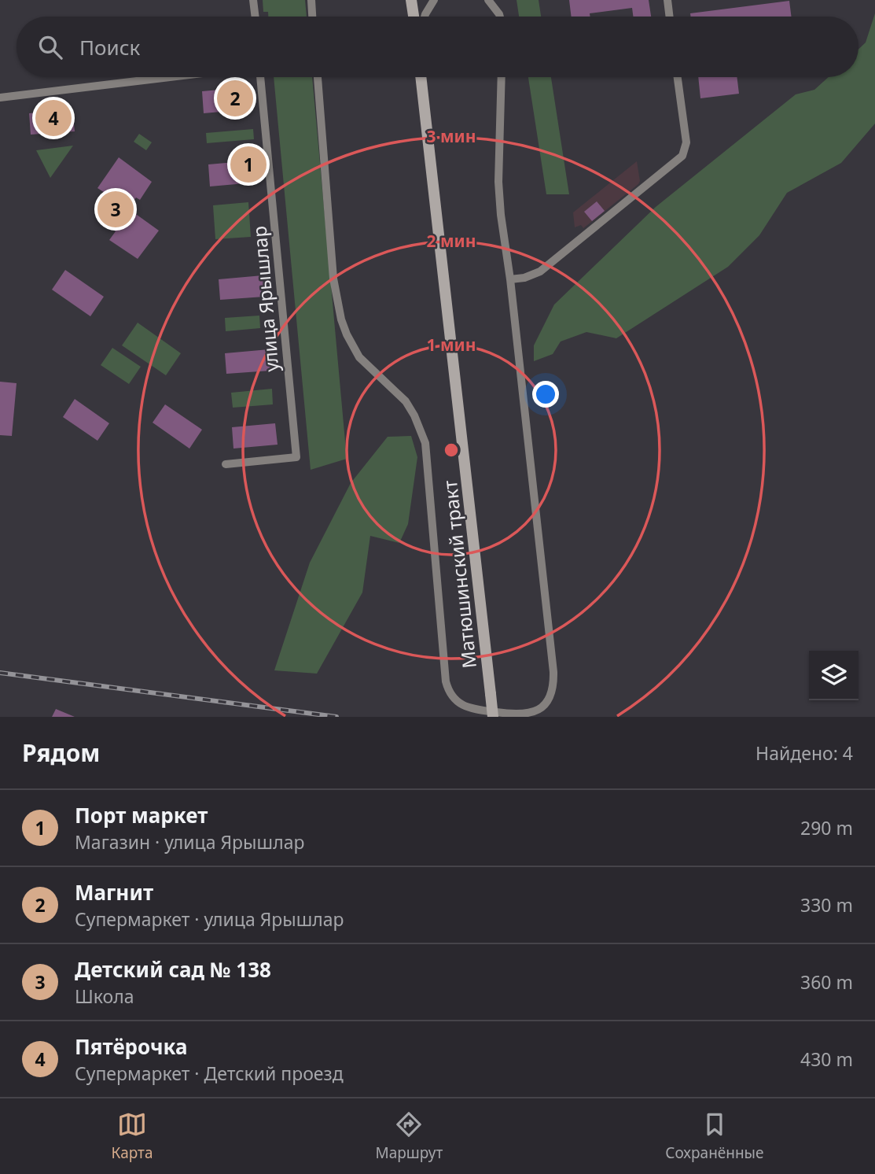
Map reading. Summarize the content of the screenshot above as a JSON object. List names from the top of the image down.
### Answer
{
  "streets": {
    "main road": ["Матюшинский тракт"],
    "street": ["улица Ярышлар"]
  },
  "page": {
    "search": "Поиск",
    "pins": [
      "2",
      "4",
      "1",
      "3"
    ],
    "heading": ["Рядом", "Найдено: 4"],
    "list": [
      {
        "mark": "1",
        "name": "Порт маркет",
        "note": "Магазин · улица Ярышлар",
        "value": "290 m"
      },
      {
        "mark": "2",
        "name": "Магнит",
        "note": "Супермаркет · улица Ярышлар",
        "value": "330 m"
      },
      {
        "mark": "3",
        "name": "Детский сад № 138",
        "note": "Школа",
        "value": "360 m"
      },
      {
        "mark": "4",
        "name": "Пятёрочка",
        "note": "Супермаркет · Детский проезд",
        "value": "430 m"
      }
    ],
    "nav": ["Карта", "Маршрут", "Сохранённые"]
  },
  "rings": ["3 мин", "2 мин", "1 мин"]
}
